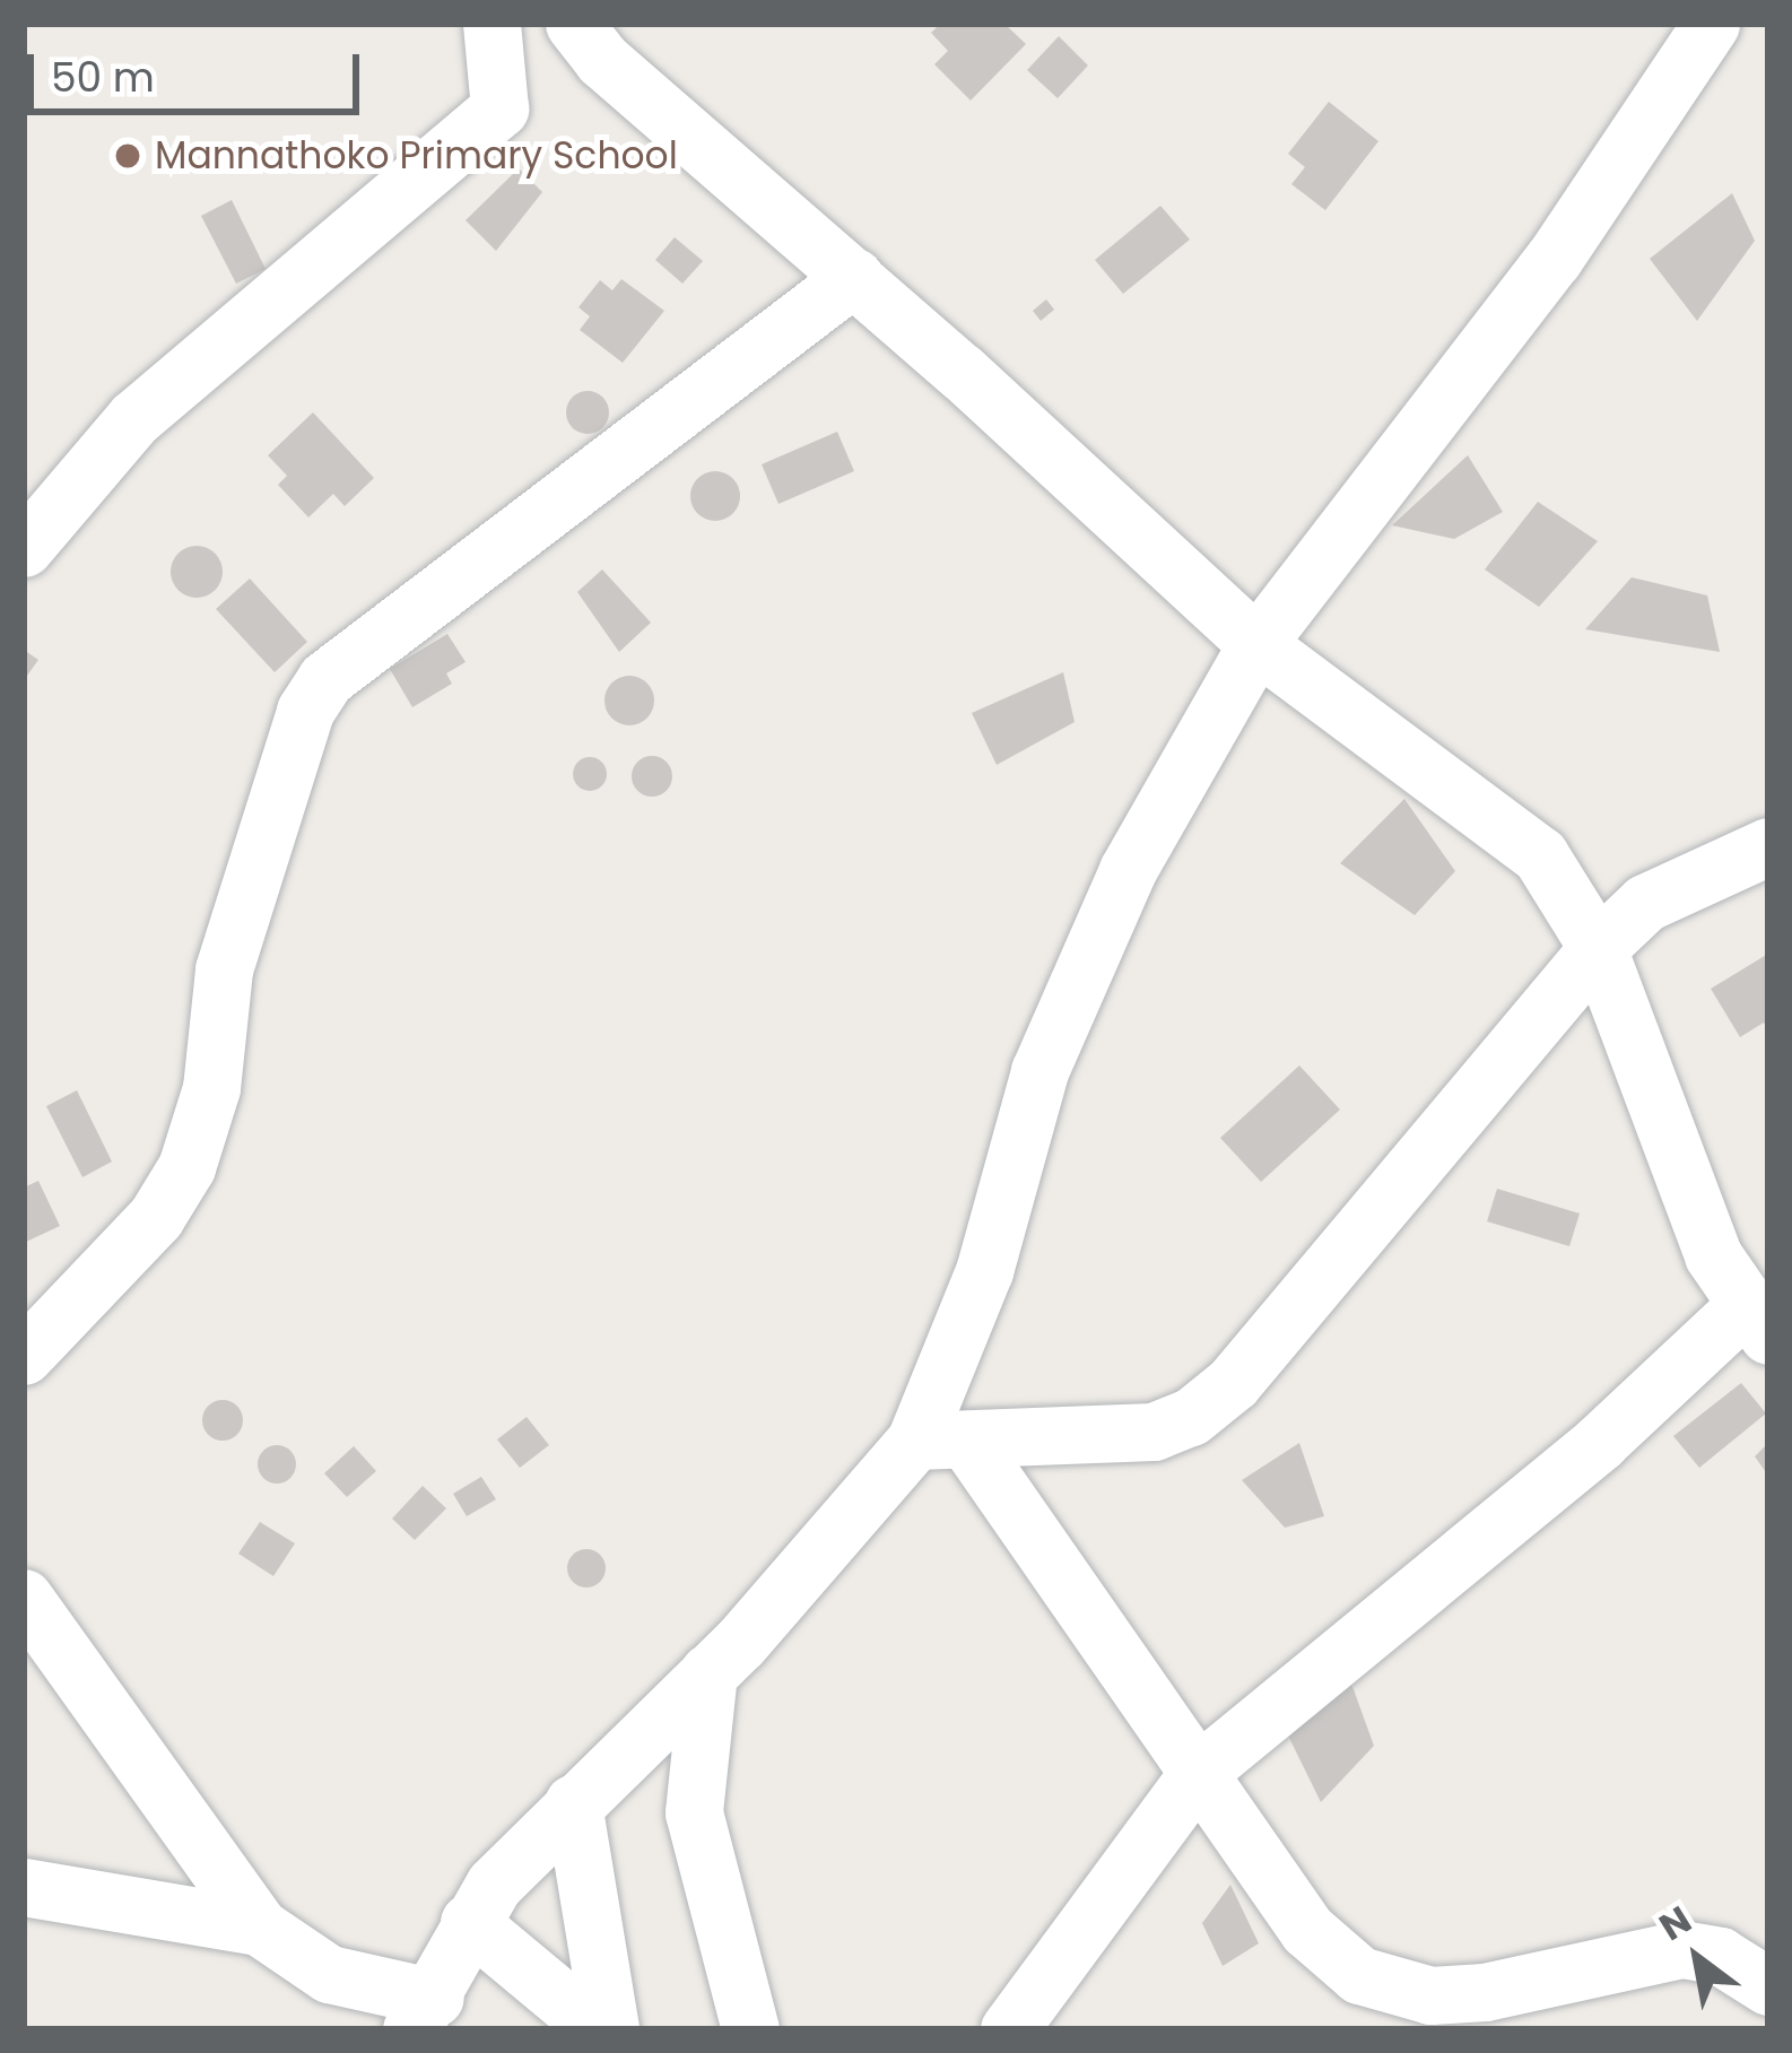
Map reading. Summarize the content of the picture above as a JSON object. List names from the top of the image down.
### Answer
{
  "places": ["Mannathoko Primary School"],
  "scale_bar": "50 m",
  "north": "top left"
}
